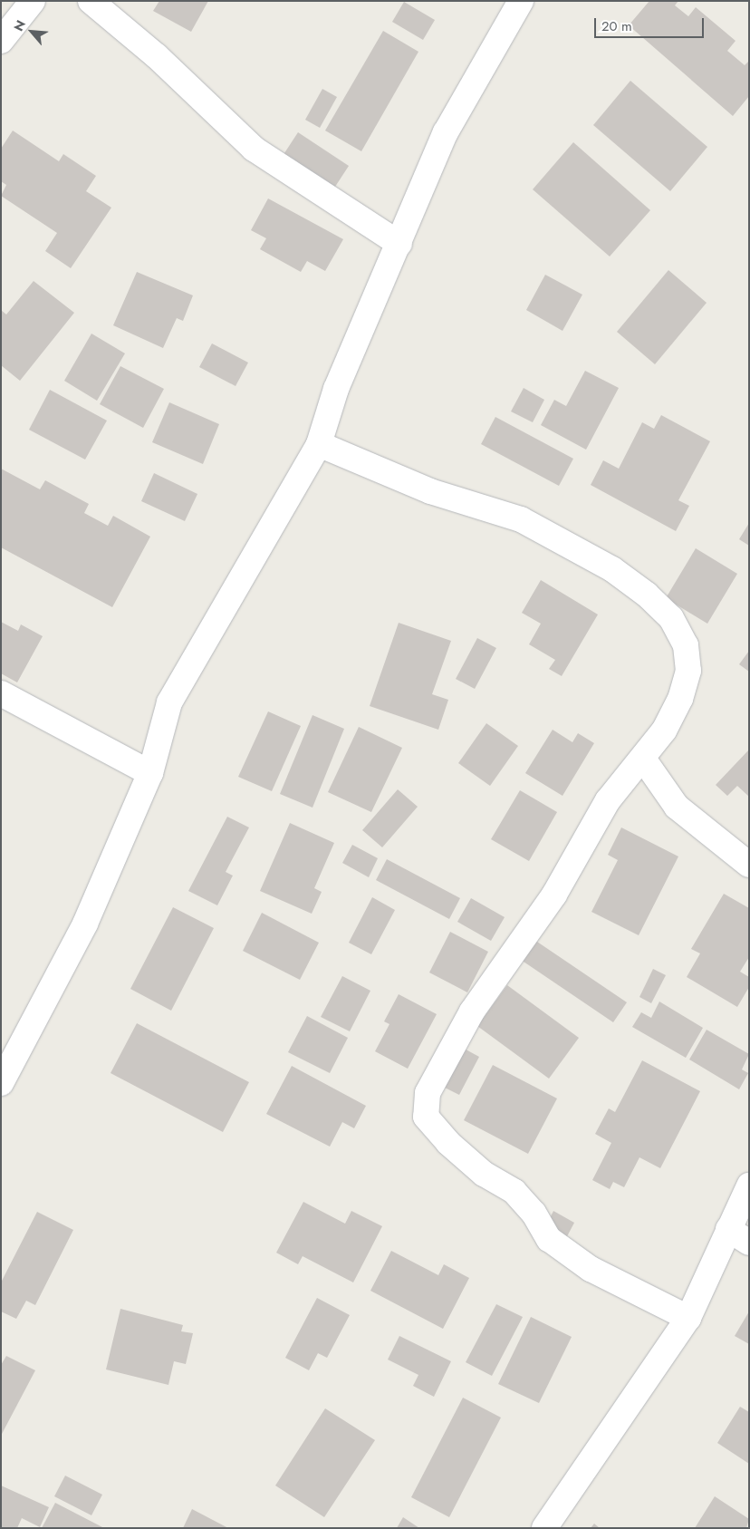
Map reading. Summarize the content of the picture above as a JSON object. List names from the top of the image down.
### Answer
{
  "scale_bar": "20 m",
  "north": "top left"
}
